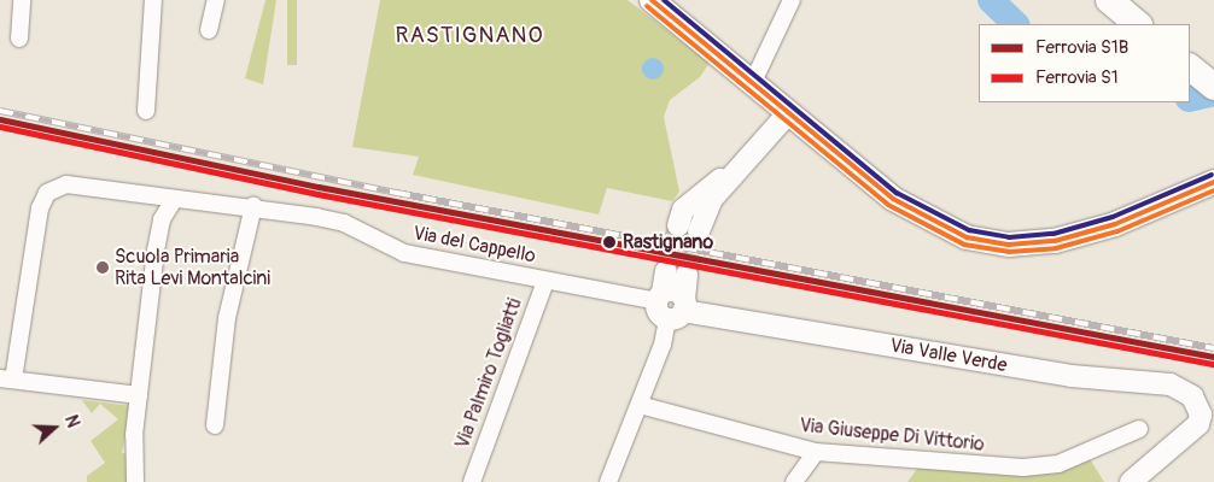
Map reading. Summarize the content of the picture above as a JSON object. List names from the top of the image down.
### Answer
{
  "streets": {
    "street": [
      "Via del Cappello",
      "Via Valle Verde",
      "Via Palmiro Togliatti",
      "Via Giuseppe Di Vittorio"
    ]
  },
  "crossings": [
    ["Via del Cappello", "Via Valle Verde"],
    ["Via del Cappello", "Via Palmiro Togliatti"]
  ],
  "districts": ["RASTIGNANO"],
  "places": ["Rastignano", "Scuola Primaria Rita Levi Montalcini"],
  "lines": ["rail line S1B", "rail line S1"],
  "legend": ["Ferrovia S1B", "Ferrovia S1"],
  "north": "right"
}
